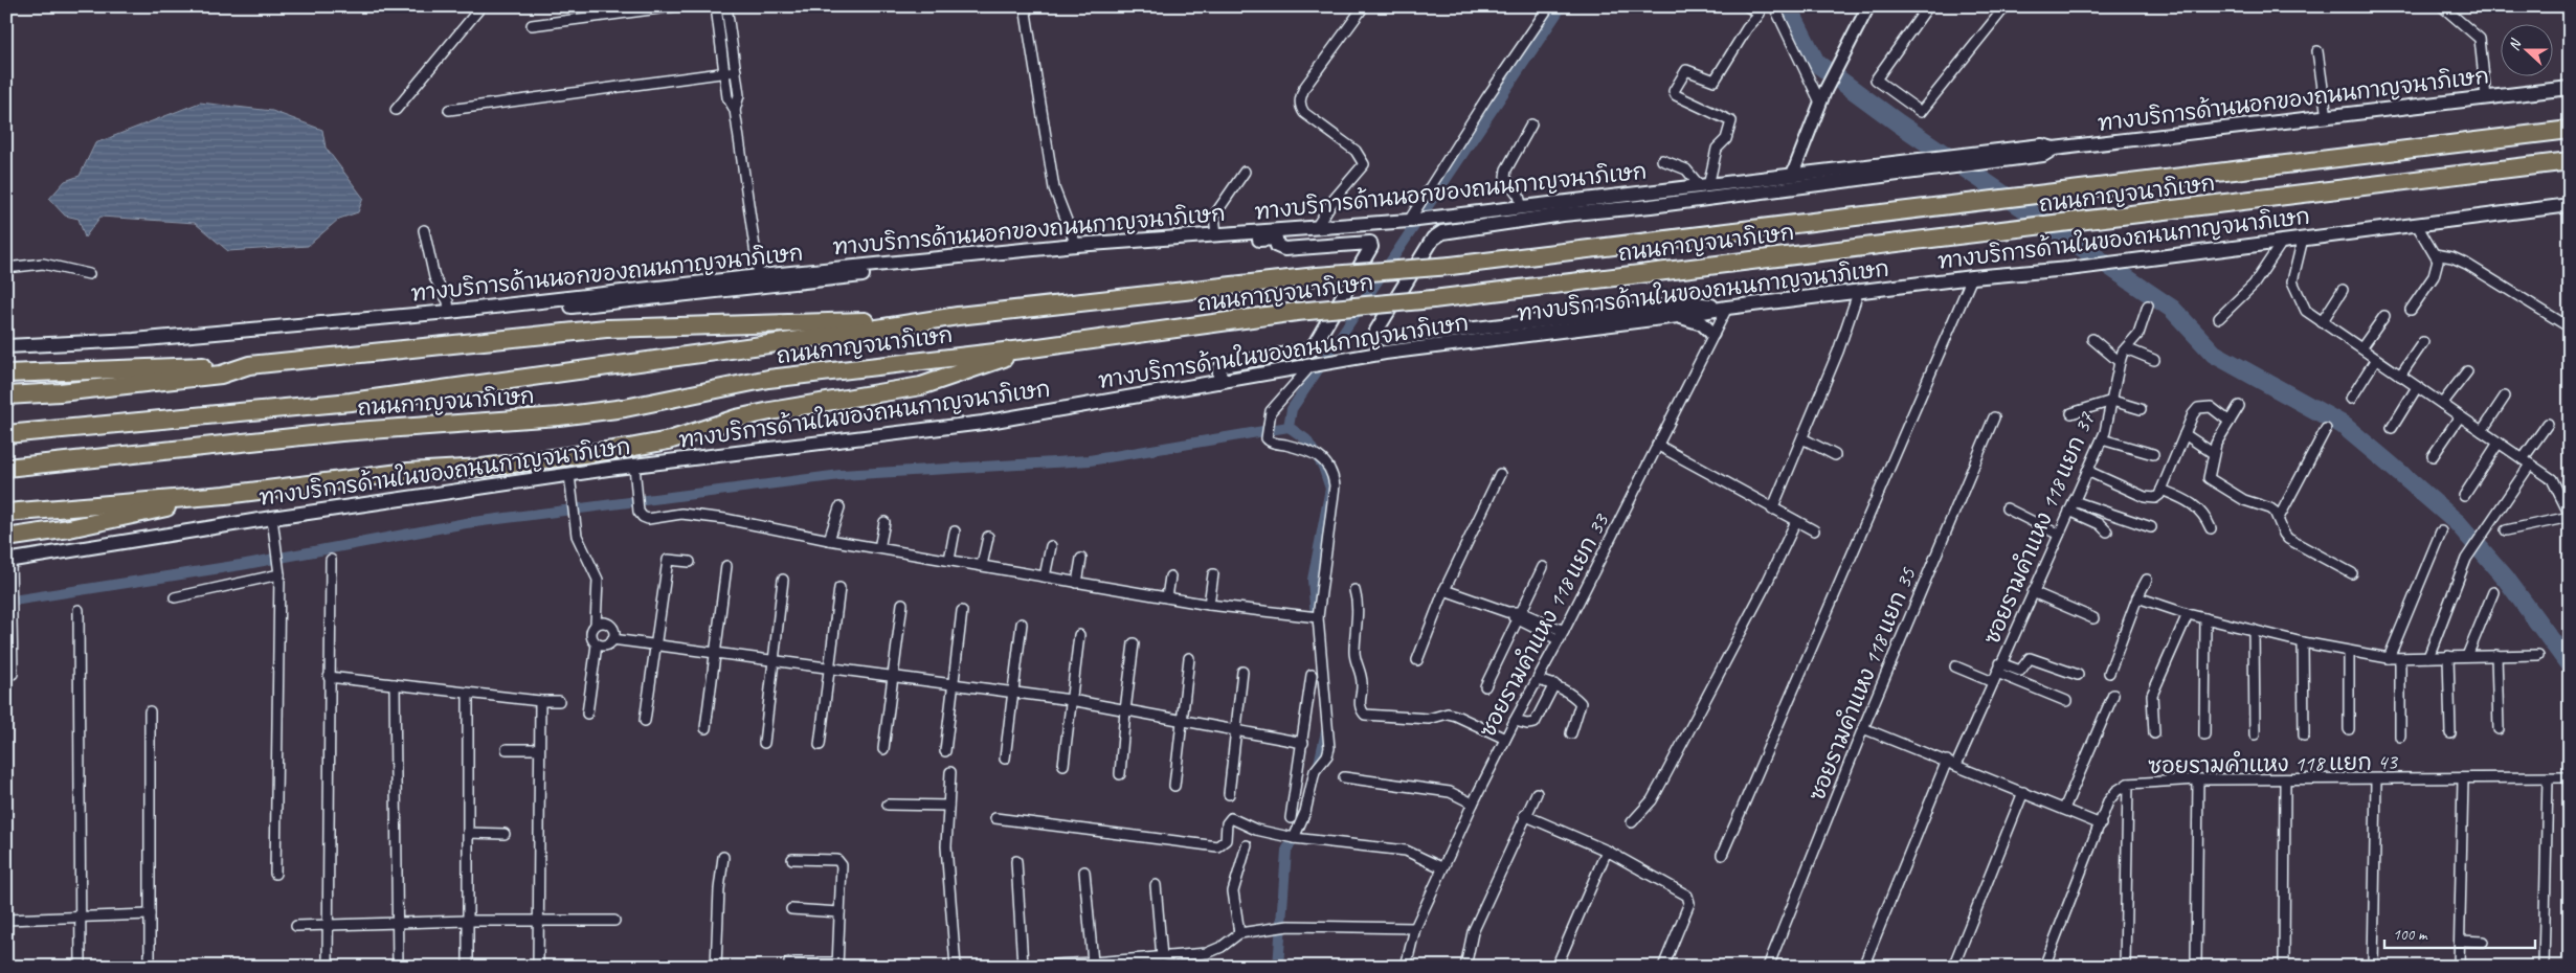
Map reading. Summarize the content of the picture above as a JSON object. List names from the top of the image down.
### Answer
{
  "streets": {
    "highway": ["ถนนกาญจนาภิเษก"],
    "main road": ["ทางบริการด้านนอกของถนนกาญจนาภิเษก", "ทางบริการด้านในของถนนกาญจนาภิเษก"],
    "street": [
      "ซอยรามคำแหง 118 แยก 37",
      "ซอยรามคำแหง 118 แยก 33",
      "ซอยรามคำแหง 118 แยก 35",
      "ซอยรามคำแหง 118 แยก 43"
    ]
  },
  "crossings": [
    ["ทางบริการด้านในของถนนกาญจนาภิเษก", "ซอยรามคำแหง 118 แยก 33"]
  ],
  "scale_bar": "100 m",
  "north": "left"
}
